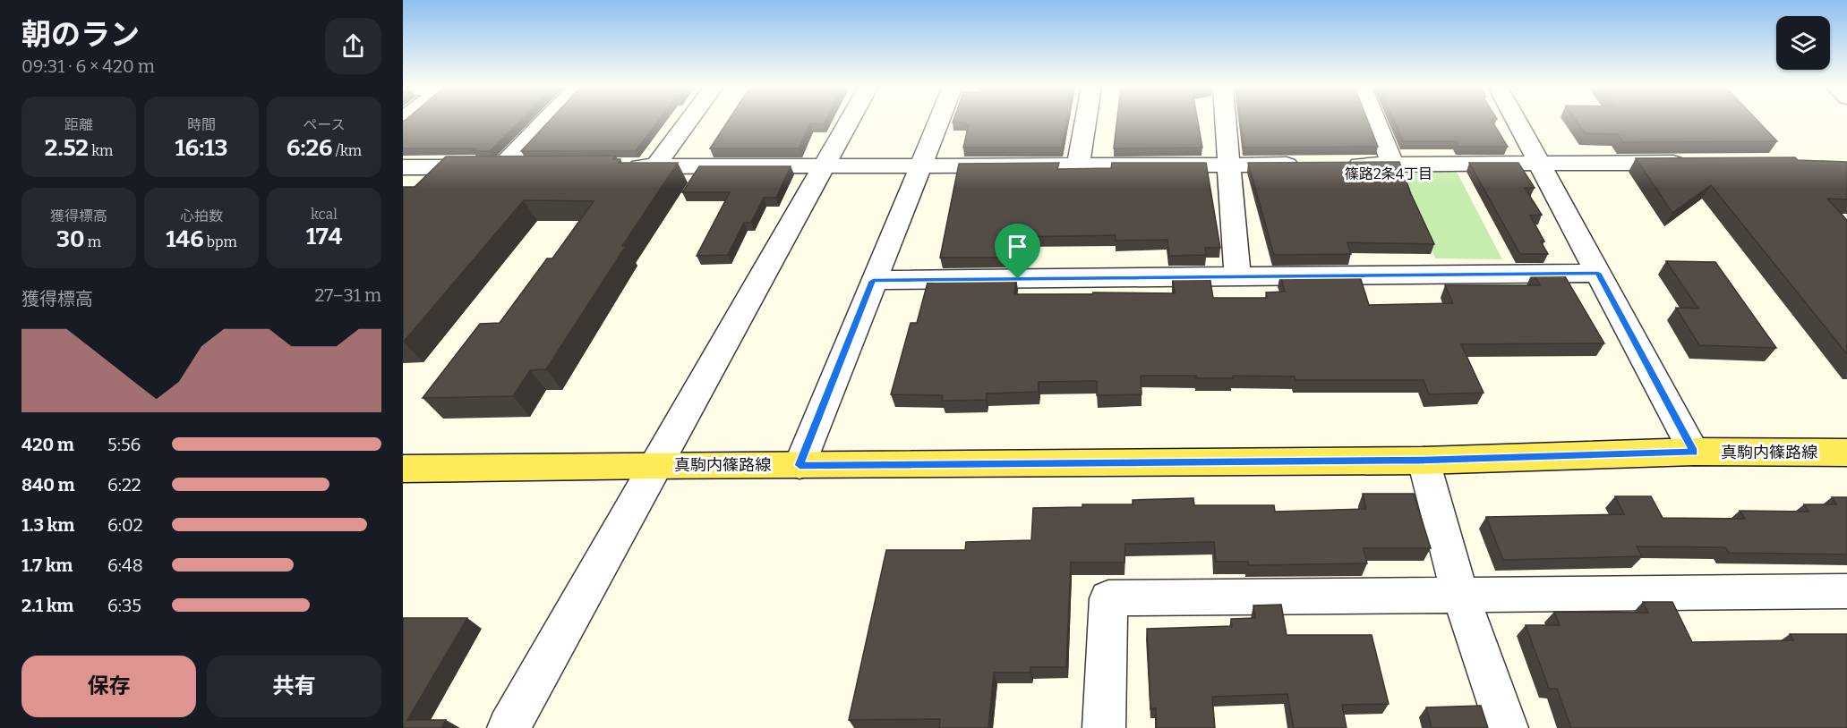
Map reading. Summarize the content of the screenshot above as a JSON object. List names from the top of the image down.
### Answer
{
  "streets": {
    "main road": ["真駒内篠路線"]
  },
  "districts": ["篠路2条4丁目"],
  "page": {
    "heading": ["朝のラン", "09:31 · 6 × 420 m"],
    "stats": [
      ["距離", "2.52 km"],
      ["時間", "16:13"],
      ["ペース", "6:26 /km"],
      ["獲得標高", "30 m"],
      ["心拍数", "146 bpm"],
      ["kcal", "174"]
    ],
    "chart": ["獲得標高", "27–31 m"],
    "list": [
      {
        "name": "420 m",
        "note": "5:56"
      },
      {
        "name": "840 m",
        "note": "6:22"
      },
      {
        "name": "1.3 km",
        "note": "6:02"
      },
      {
        "name": "1.7 km",
        "note": "6:48"
      },
      {
        "name": "2.1 km",
        "note": "6:35"
      }
    ],
    "buttons": ["保存", "共有"]
  }
}
